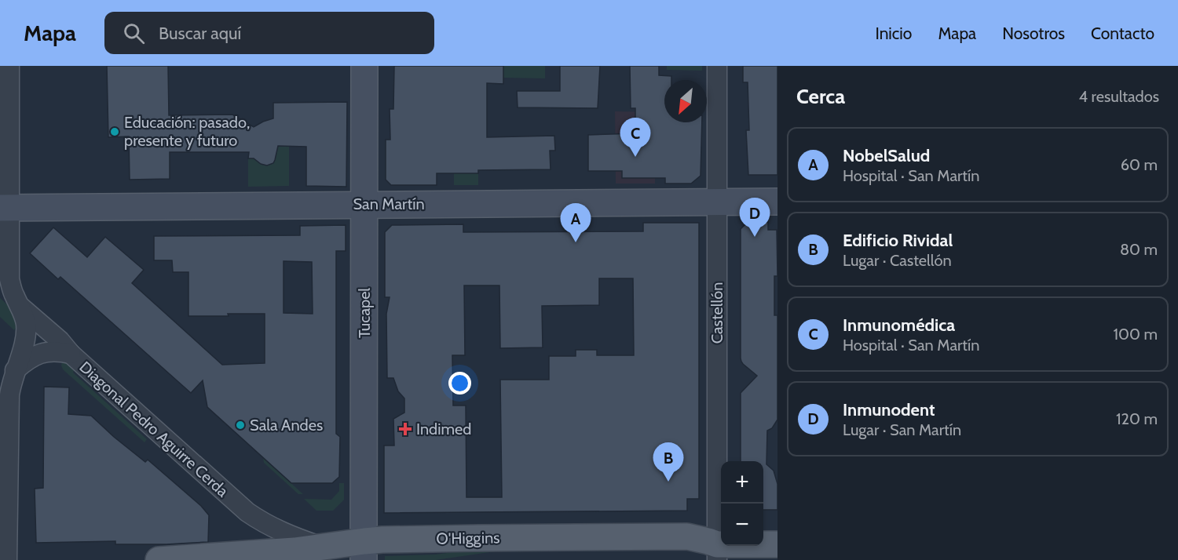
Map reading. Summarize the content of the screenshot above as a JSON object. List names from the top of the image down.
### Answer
{
  "streets": {
    "main road": ["San Martín", "Tucapel", "O'Higgins"],
    "street": ["Castellón", "Diagonal Pedro Aguirre Cerda"]
  },
  "crossings": [
    ["San Martín", "Tucapel"],
    ["San Martín", "Castellón"],
    ["Tucapel", "O'Higgins"],
    ["Castellón", "O'Higgins"],
    ["Diagonal Pedro Aguirre Cerda", "O'Higgins"]
  ],
  "places": {
    "other": ["Educación: pasado, presente y futuro", "Sala Andes"],
    "health": ["Indimed"]
  },
  "north": "bottom left",
  "page": {
    "header": "Mapa",
    "search": "Buscar aquí",
    "nav": [
      "Inicio",
      "Mapa",
      "Nosotros",
      "Contacto"
    ],
    "heading": ["Cerca", "4 resultados"],
    "pins": [
      "C",
      "D",
      "A",
      "B"
    ],
    "list": [
      {
        "mark": "A",
        "name": "NobelSalud",
        "note": "Hospital · San Martín",
        "value": "60 m"
      },
      {
        "mark": "B",
        "name": "Edificio Rividal",
        "note": "Lugar · Castellón",
        "value": "80 m"
      },
      {
        "mark": "C",
        "name": "Inmunomédica",
        "note": "Hospital · San Martín",
        "value": "100 m"
      },
      {
        "mark": "D",
        "name": "Inmunodent",
        "note": "Lugar · San Martín",
        "value": "120 m"
      }
    ],
    "map_buttons": ["+", "−"]
  }
}
